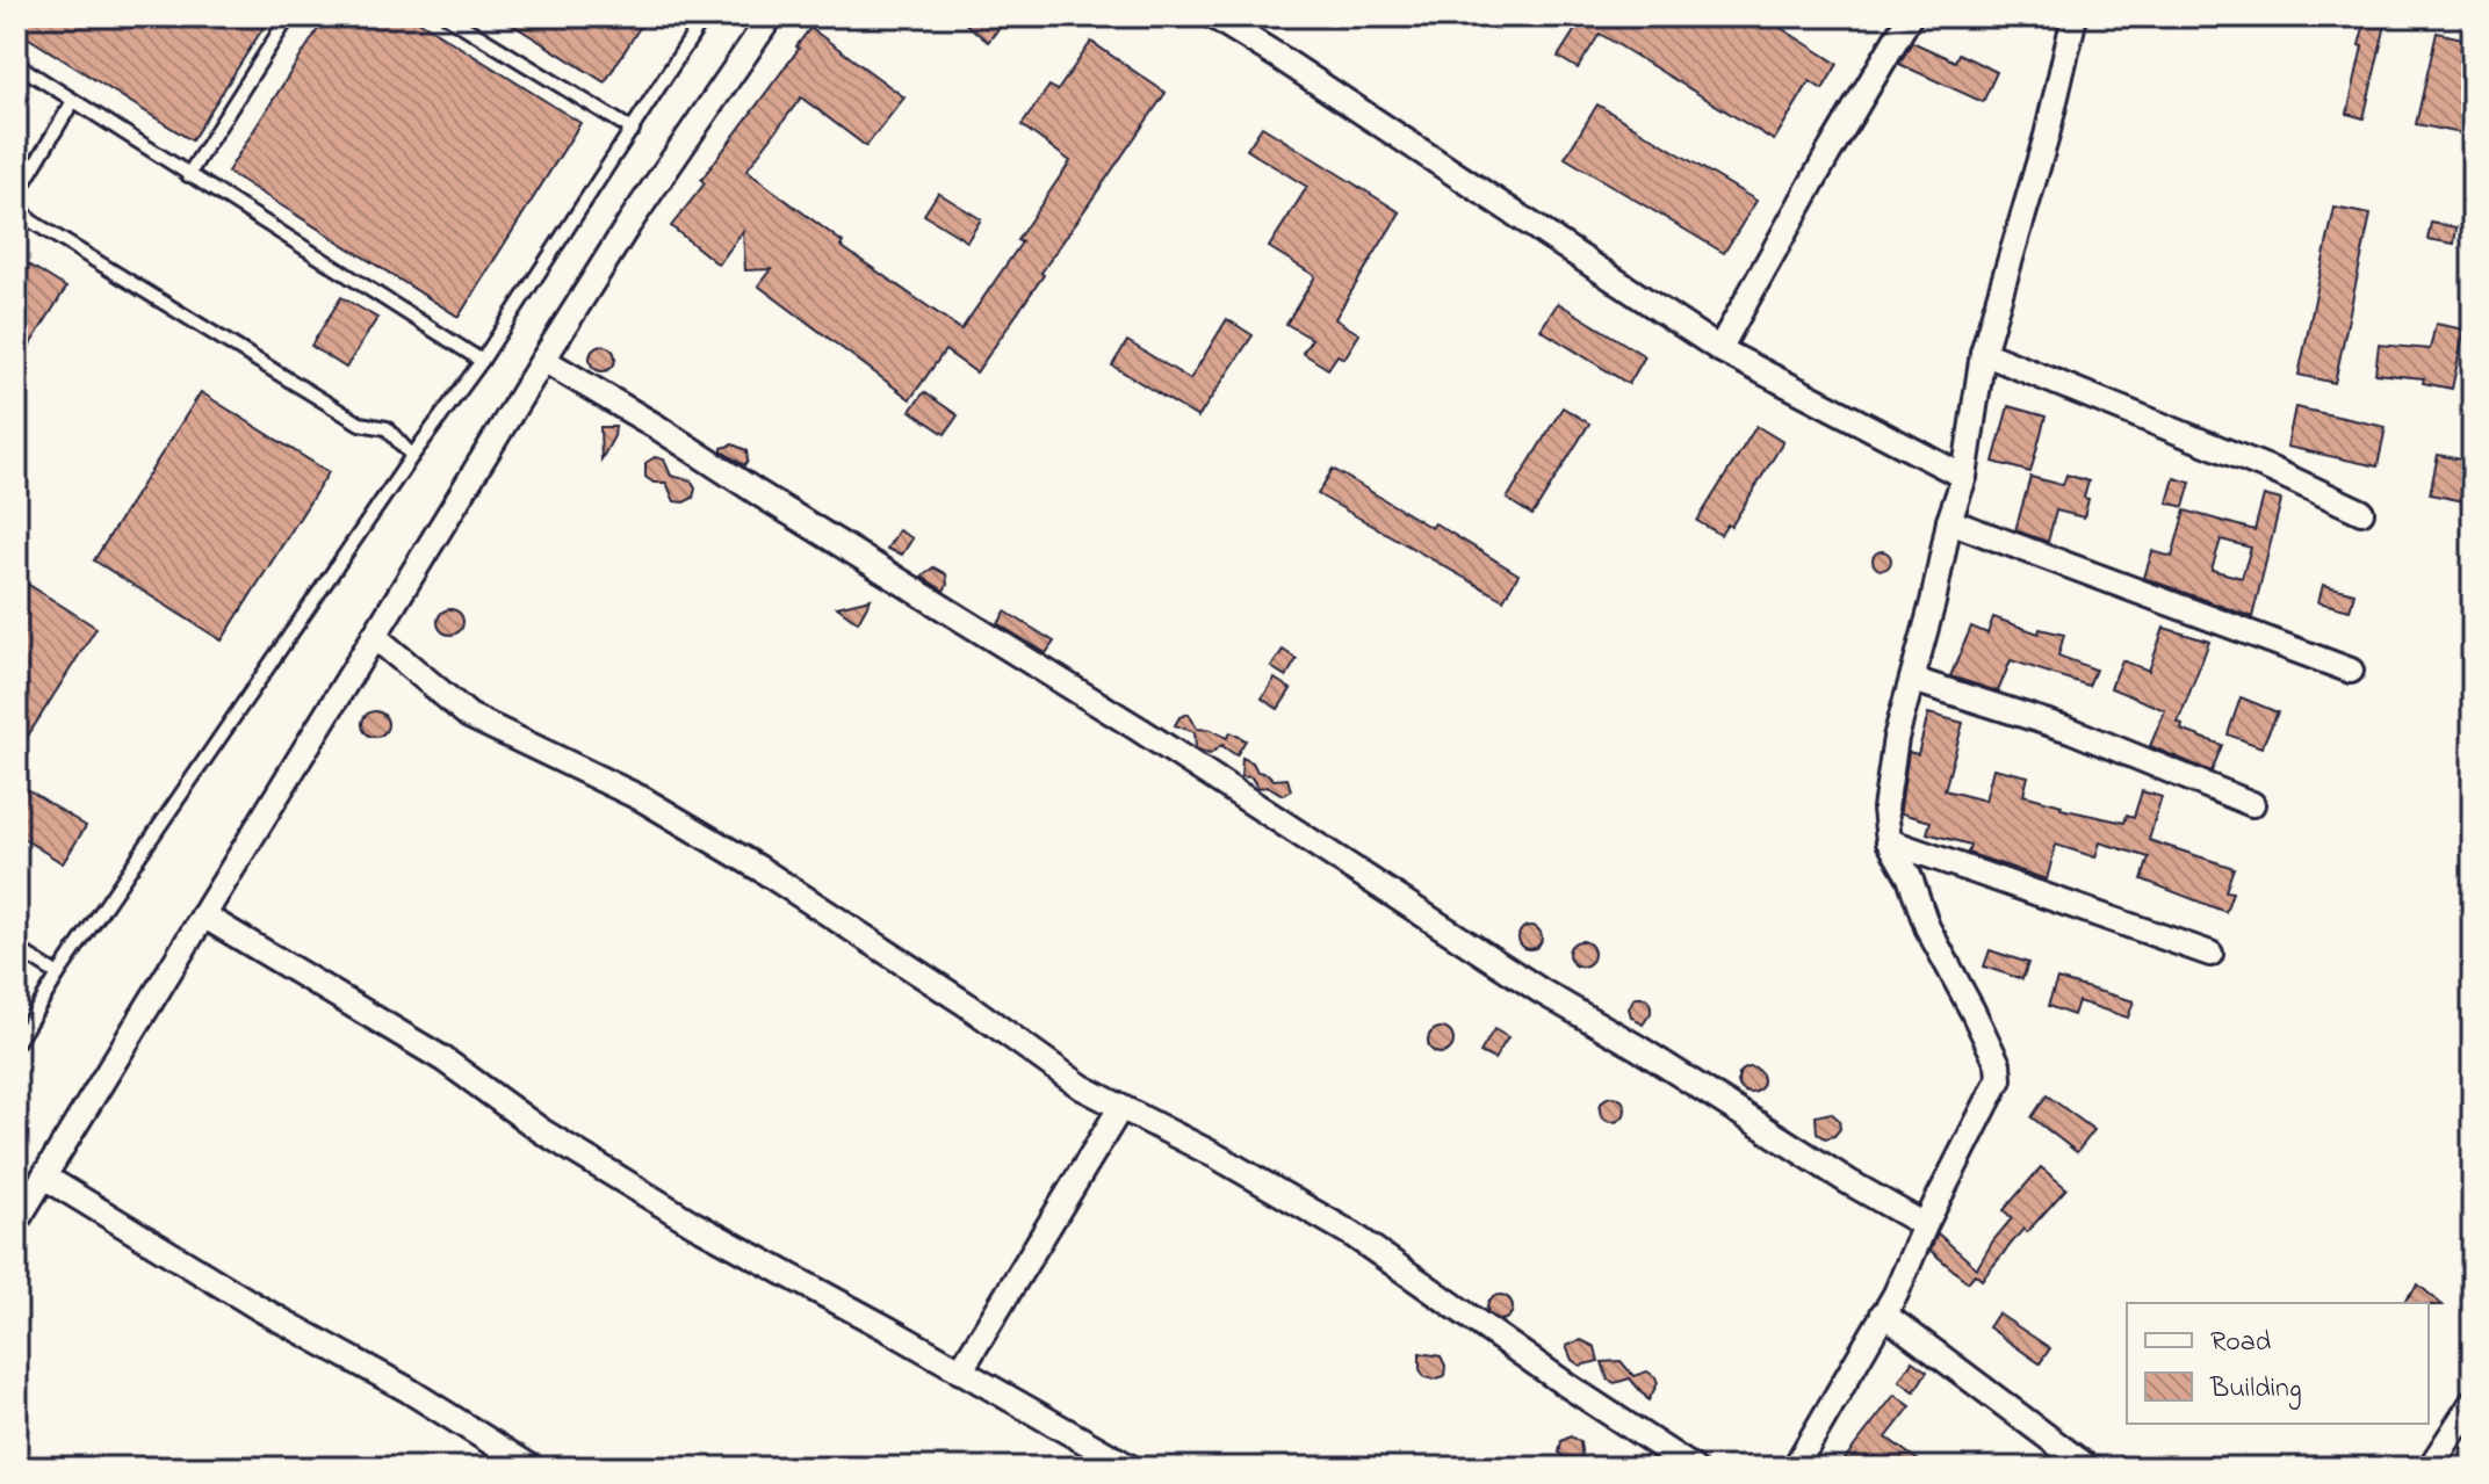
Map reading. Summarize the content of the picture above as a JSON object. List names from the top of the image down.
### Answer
{
  "legend": ["Road", "Building"]
}
